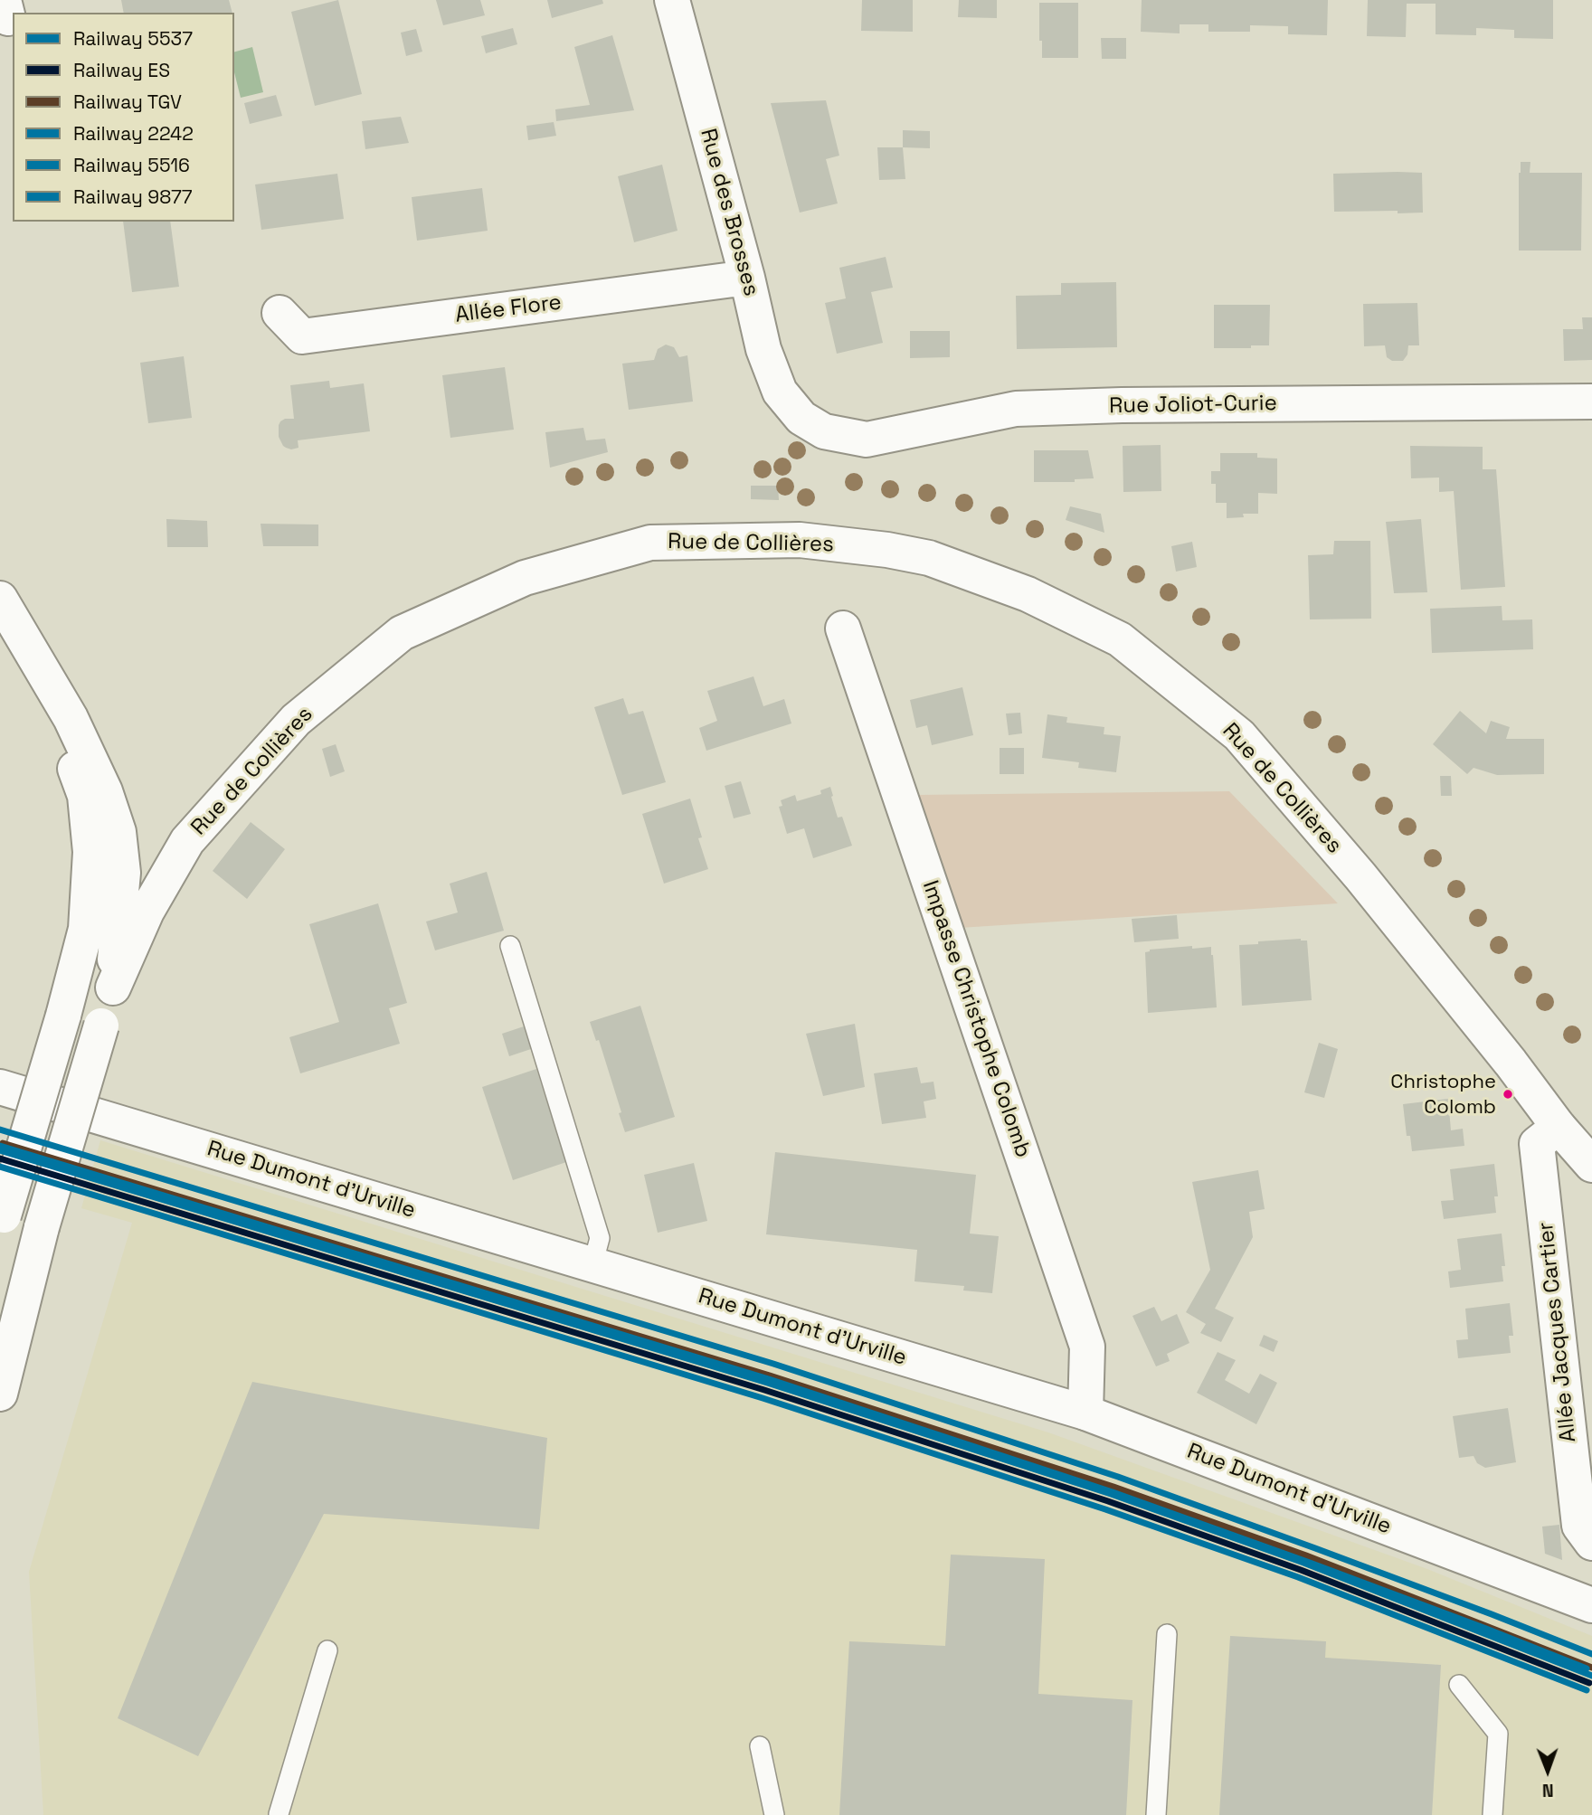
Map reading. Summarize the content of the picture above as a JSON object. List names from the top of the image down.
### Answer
{
  "streets": {
    "street": [
      "Rue des Brosses",
      "Allée Flore",
      "Rue Joliot-Curie",
      "Rue de Collières",
      "Impasse Christophe Colomb",
      "Rue Dumont d'Urville",
      "Allée Jacques Cartier"
    ]
  },
  "crossings": [
    ["Rue des Brosses", "Allée Flore"],
    ["Rue des Brosses", "Rue Joliot-Curie"],
    ["Rue de Collières", "Allée Jacques Cartier"],
    ["Impasse Christophe Colomb", "Rue Dumont d'Urville"]
  ],
  "places": ["Christophe Colomb"],
  "lines": [
    "rail line 2242",
    "rail line TGV",
    "rail line 5516",
    "rail line 5537",
    "rail line ES",
    "rail line 9877"
  ],
  "legend": [
    "Railway 5537",
    "Railway ES",
    "Railway TGV",
    "Railway 2242",
    "Railway 5516",
    "Railway 9877"
  ],
  "north": "bottom"
}
